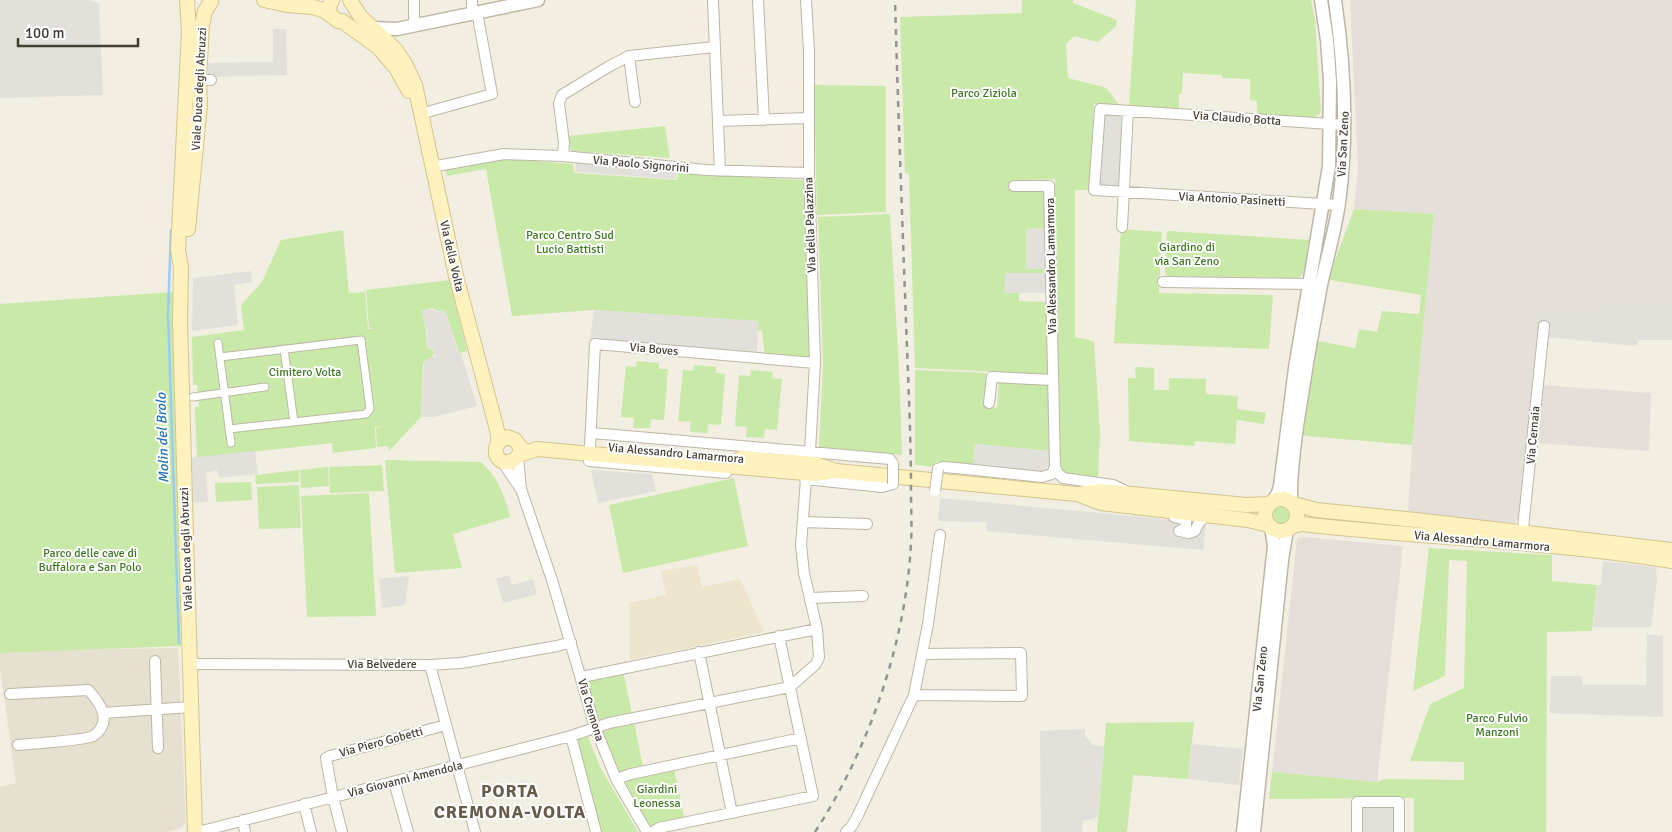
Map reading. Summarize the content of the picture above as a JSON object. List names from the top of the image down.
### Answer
{
  "streets": {
    "main road": ["Viale Duca degli Abruzzi", "Via della Volta", "Via Alessandro Lamarmora"],
    "street": [
      "Via Claudio Botta",
      "Via San Zeno",
      "Via Paolo Signorini",
      "Via Antonio Pasinetti",
      "Via della Palazzina",
      "Via Boves",
      "Via Cernaia",
      "Via Belvedere",
      "Via Cremona",
      "Via Piero Gobetti",
      "Via Giovanni Amendola"
    ]
  },
  "crossings": [
    ["Viale Duca degli Abruzzi", "Via Belvedere"],
    ["Viale Duca degli Abruzzi", "Via Giovanni Amendola"],
    ["Via Claudio Botta", "Via San Zeno"],
    ["Via Claudio Botta", "Via Antonio Pasinetti"],
    ["Via San Zeno", "Via Antonio Pasinetti"],
    ["Via San Zeno", "Via Alessandro Lamarmora"],
    ["Via Paolo Signorini", "Via della Palazzina"],
    ["Via Paolo Signorini", "Via della Volta"],
    ["Via della Palazzina", "Via Alessandro Lamarmora"],
    ["Via della Palazzina", "Via Boves"],
    ["Via della Volta", "Via Alessandro Lamarmora"],
    ["Via della Volta", "Via Cremona"],
    ["Via Alessandro Lamarmora", "Via Boves"],
    ["Via Alessandro Lamarmora", "Via Cernaia"],
    ["Via Belvedere", "Via Cremona"],
    ["Via Cremona", "Via Giovanni Amendola"],
    ["Via Piero Gobetti", "Via Giovanni Amendola"]
  ],
  "districts": ["PORTA CREMONA-VOLTA"],
  "water": ["Molin del Brolo"],
  "parks": [
    "Parco Ziziola",
    "Parco Centro Sud Lucio Battisti",
    "Giardino di via San Zeno",
    "Cimitero Volta",
    "Parco delle cave di Buffalora e San Polo",
    "Parco Fulvio Manzoni",
    "Giardini Leonessa"
  ],
  "scale_bar": "100 m"
}
